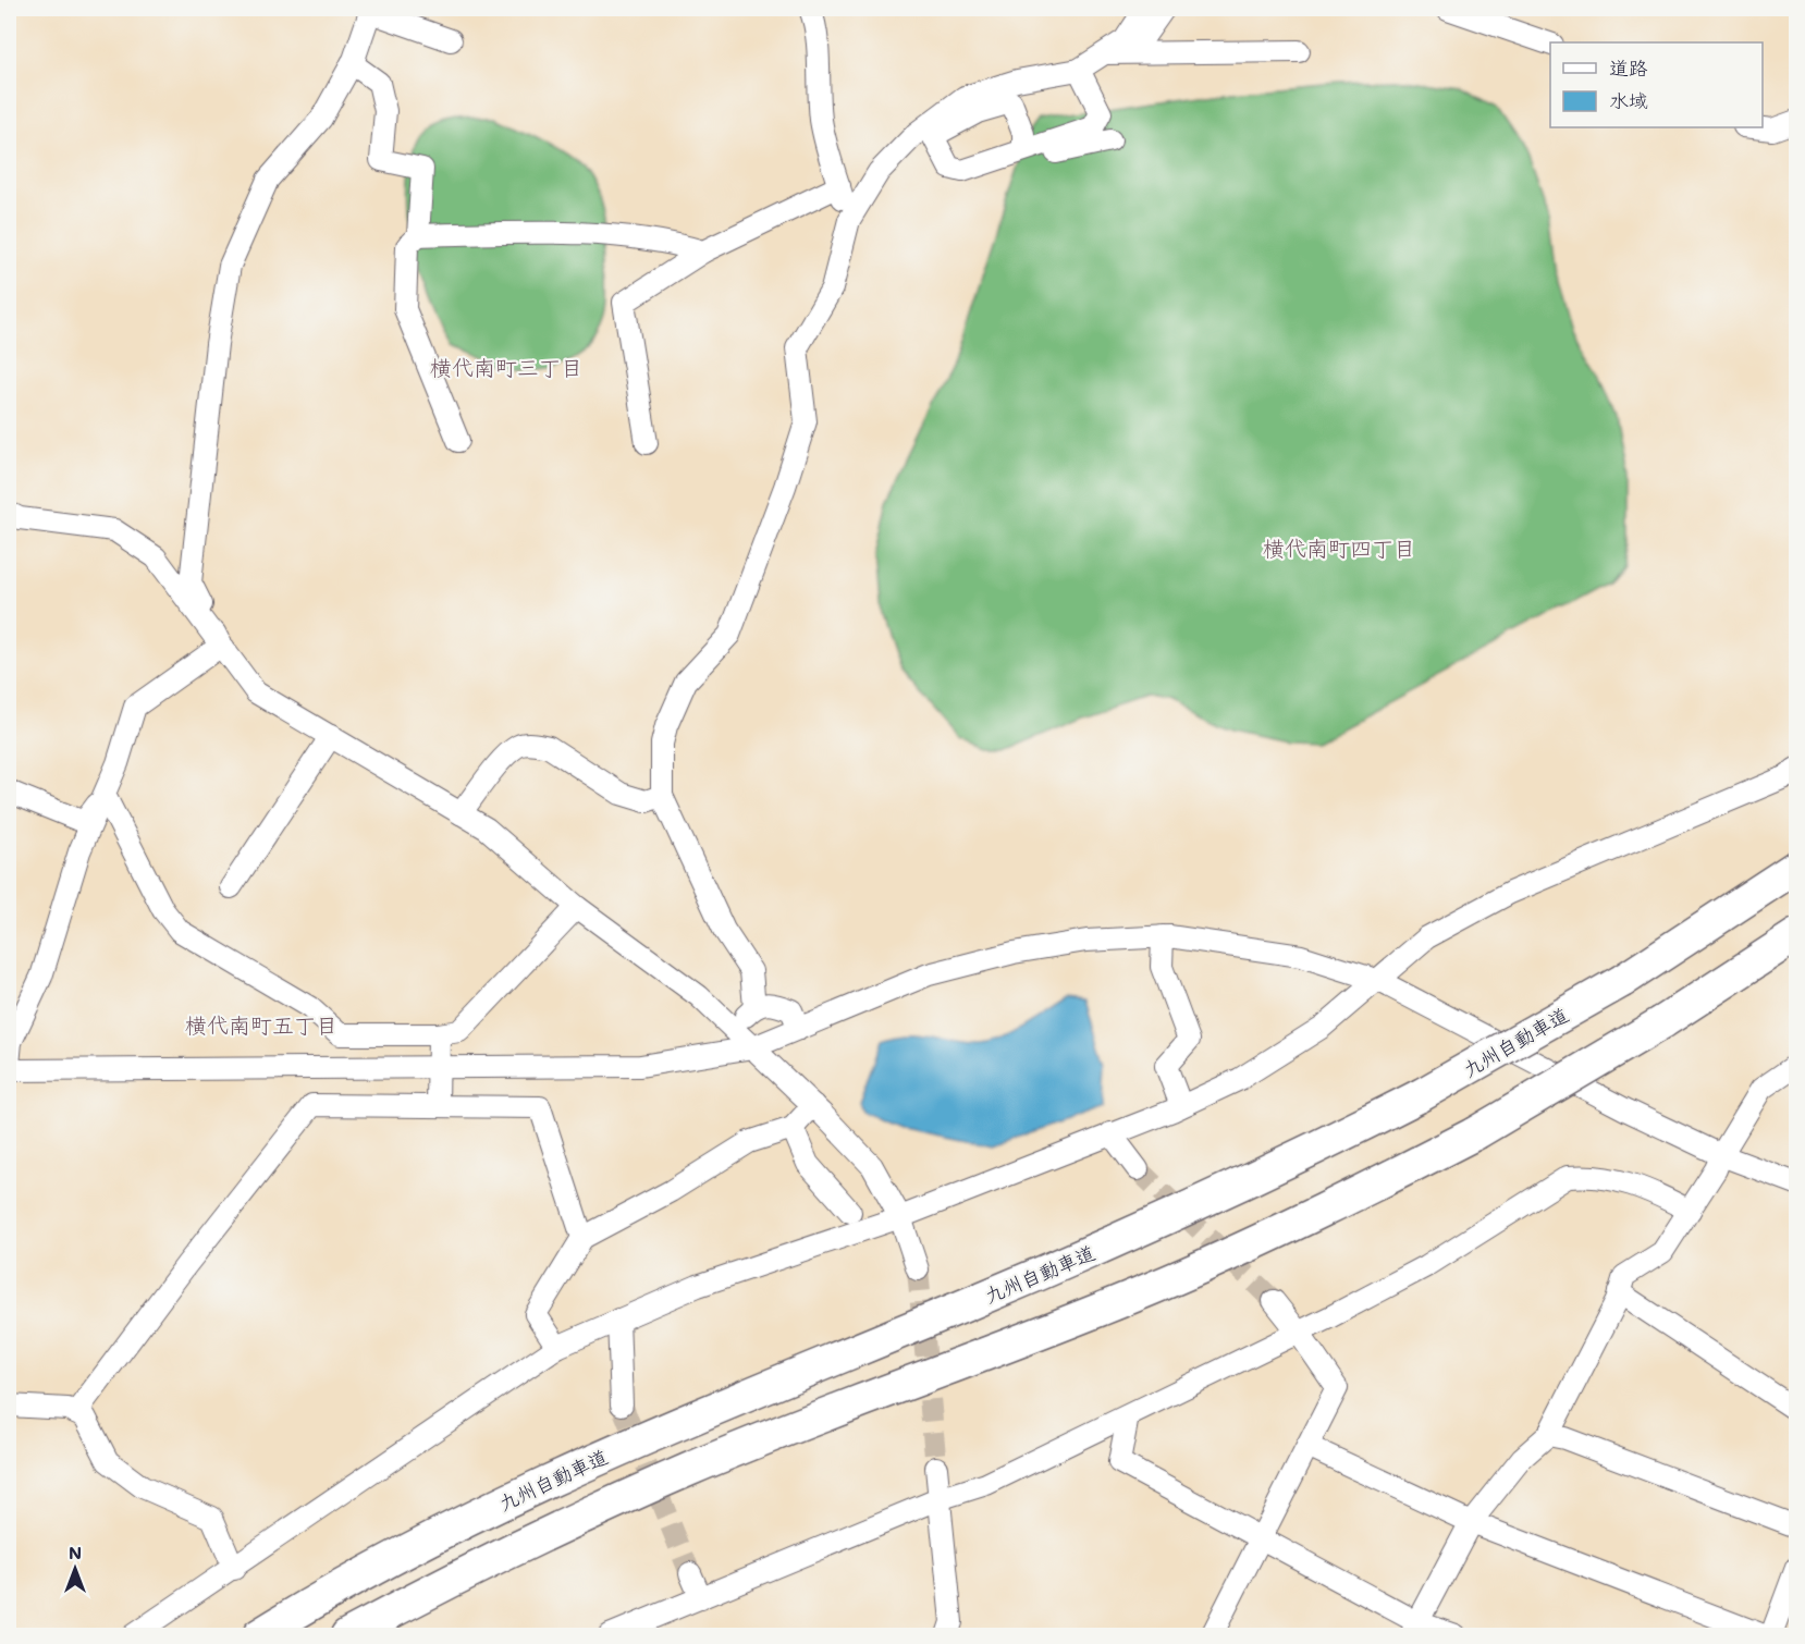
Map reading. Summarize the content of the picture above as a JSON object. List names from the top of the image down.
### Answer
{
  "streets": {
    "highway": ["九州自動車道"]
  },
  "districts": ["横代南町三丁目", "横代南町四丁目", "横代南町五丁目"],
  "legend": ["道路", "水域"],
  "north": "top"
}
